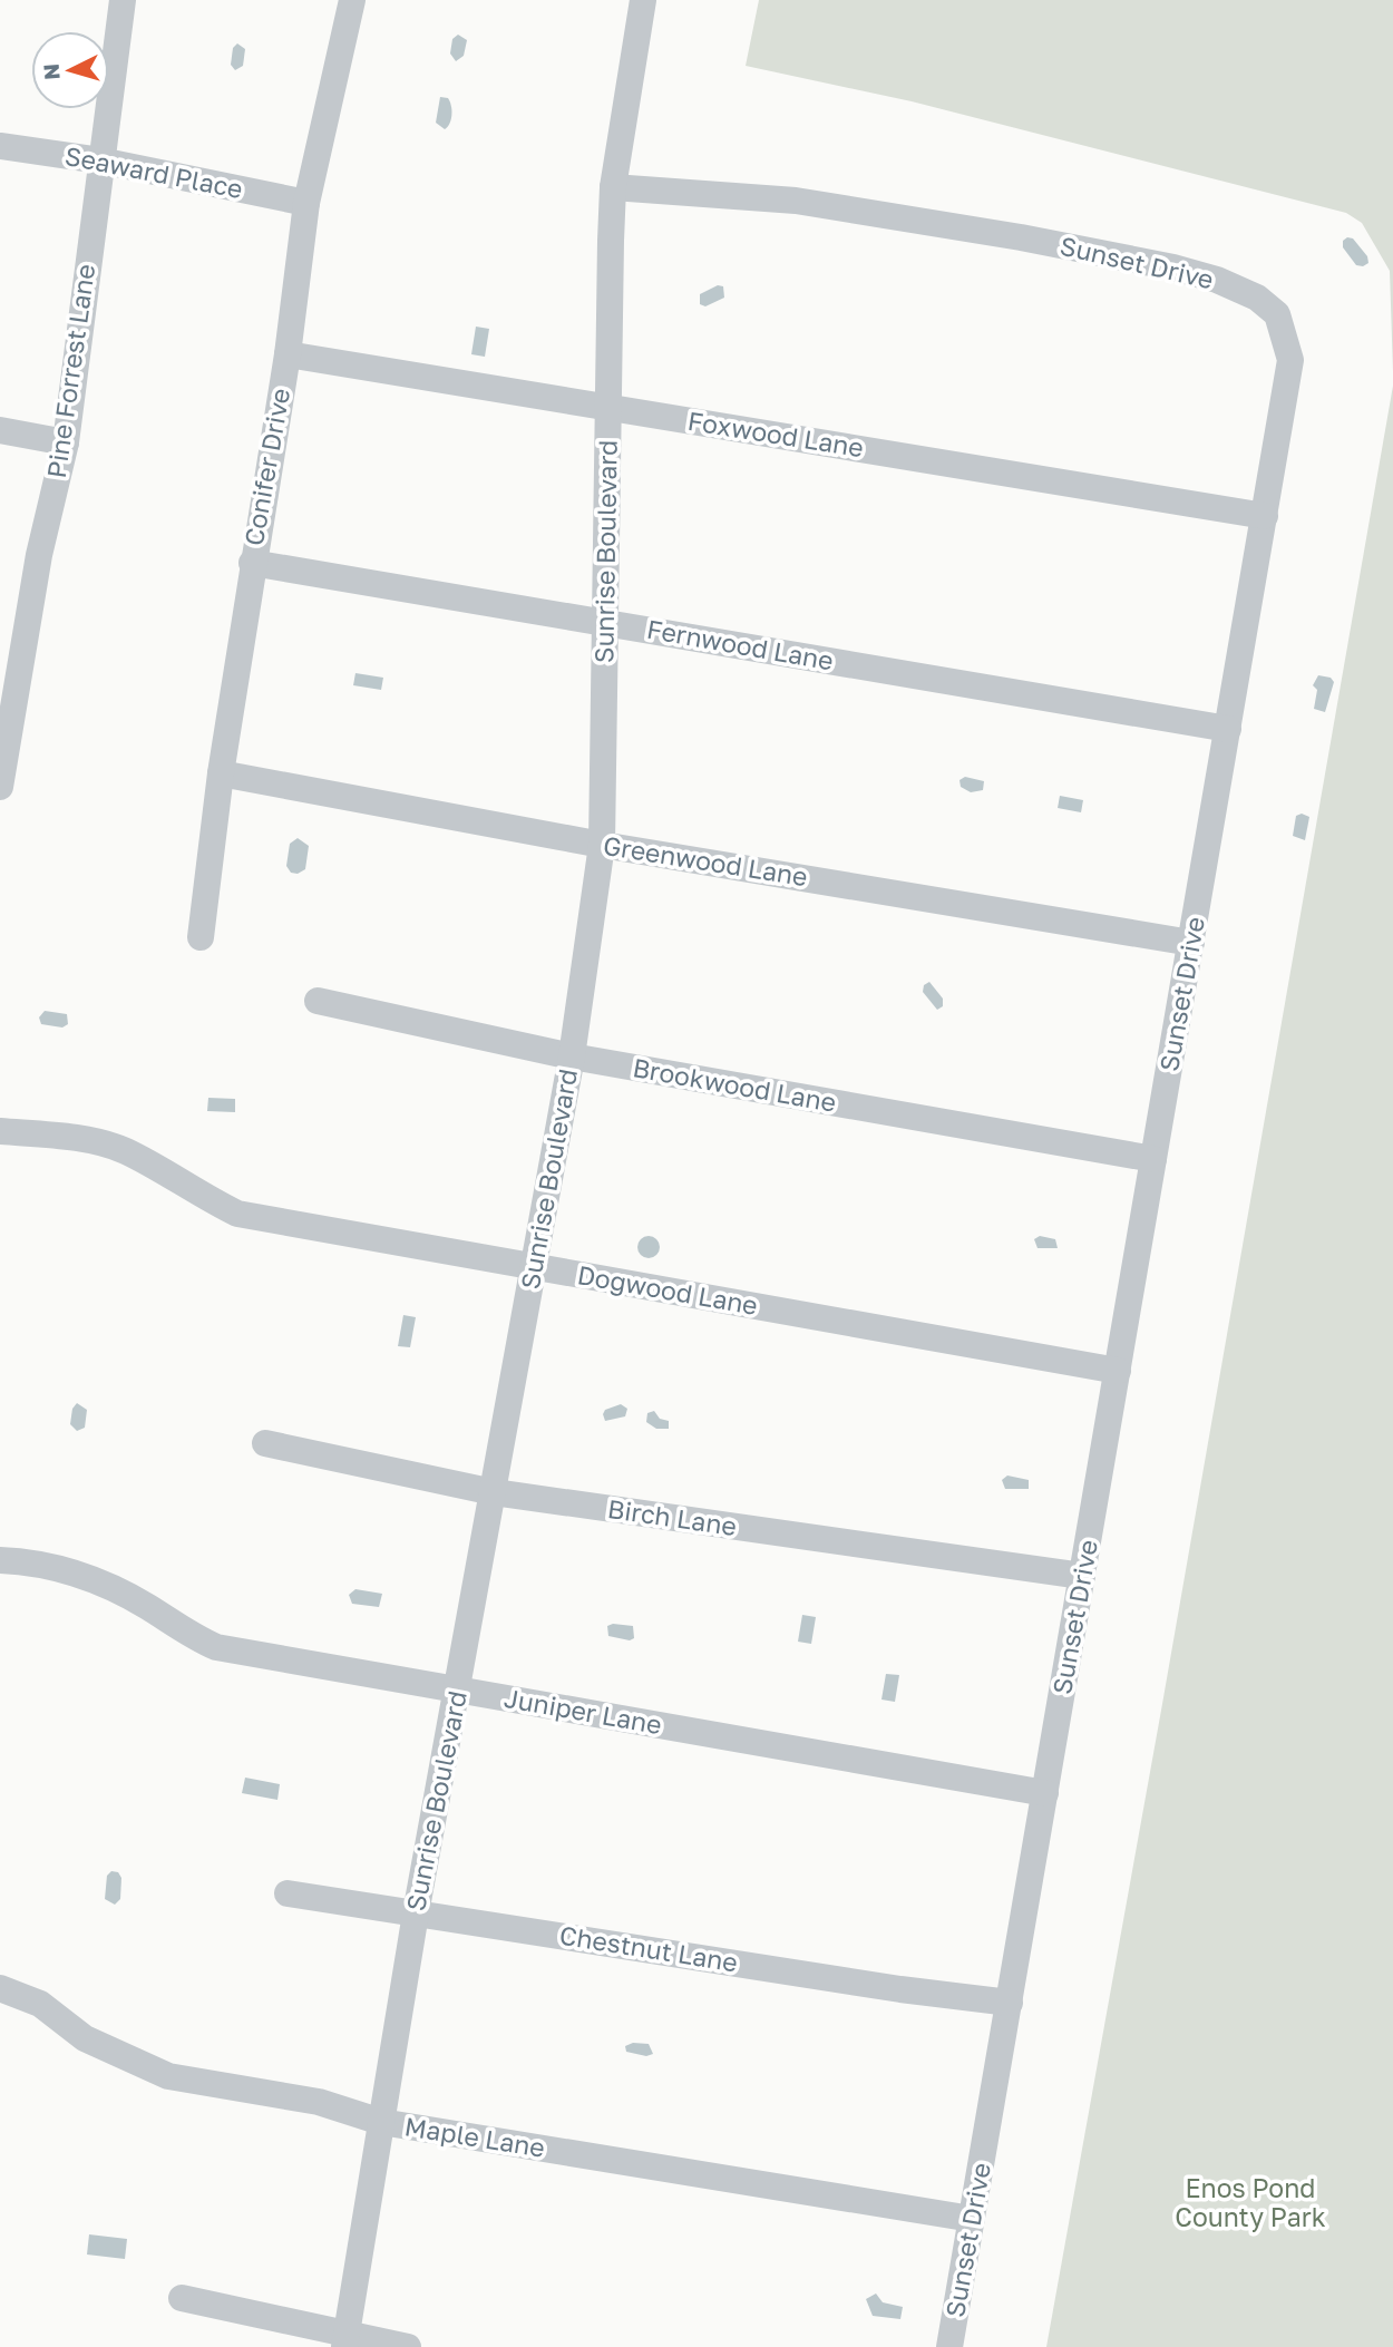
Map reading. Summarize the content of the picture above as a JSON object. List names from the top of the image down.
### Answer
{
  "streets": {
    "street": [
      "Seaward Place",
      "Sunset Drive",
      "Pine Forrest Lane",
      "Foxwood Lane",
      "Conifer Drive",
      "Sunrise Boulevard",
      "Fernwood Lane",
      "Greenwood Lane",
      "Brookwood Lane",
      "Dogwood Lane",
      "Birch Lane",
      "Juniper Lane",
      "Chestnut Lane",
      "Maple Lane"
    ]
  },
  "crossings": [
    ["Seaward Place", "Pine Forrest Lane"],
    ["Seaward Place", "Conifer Drive"],
    ["Sunset Drive", "Foxwood Lane"],
    ["Sunset Drive", "Sunrise Boulevard"],
    ["Sunset Drive", "Fernwood Lane"],
    ["Sunset Drive", "Greenwood Lane"],
    ["Sunset Drive", "Brookwood Lane"],
    ["Sunset Drive", "Dogwood Lane"],
    ["Sunset Drive", "Birch Lane"],
    ["Sunset Drive", "Juniper Lane"],
    ["Sunset Drive", "Chestnut Lane"],
    ["Sunset Drive", "Maple Lane"],
    ["Foxwood Lane", "Conifer Drive"],
    ["Foxwood Lane", "Sunrise Boulevard"],
    ["Conifer Drive", "Fernwood Lane"],
    ["Conifer Drive", "Greenwood Lane"],
    ["Sunrise Boulevard", "Fernwood Lane"],
    ["Sunrise Boulevard", "Greenwood Lane"],
    ["Sunrise Boulevard", "Brookwood Lane"],
    ["Sunrise Boulevard", "Dogwood Lane"],
    ["Sunrise Boulevard", "Birch Lane"],
    ["Sunrise Boulevard", "Juniper Lane"],
    ["Sunrise Boulevard", "Chestnut Lane"],
    ["Sunrise Boulevard", "Maple Lane"]
  ],
  "parks": ["Enos Pond County Park"],
  "north": "left"
}
